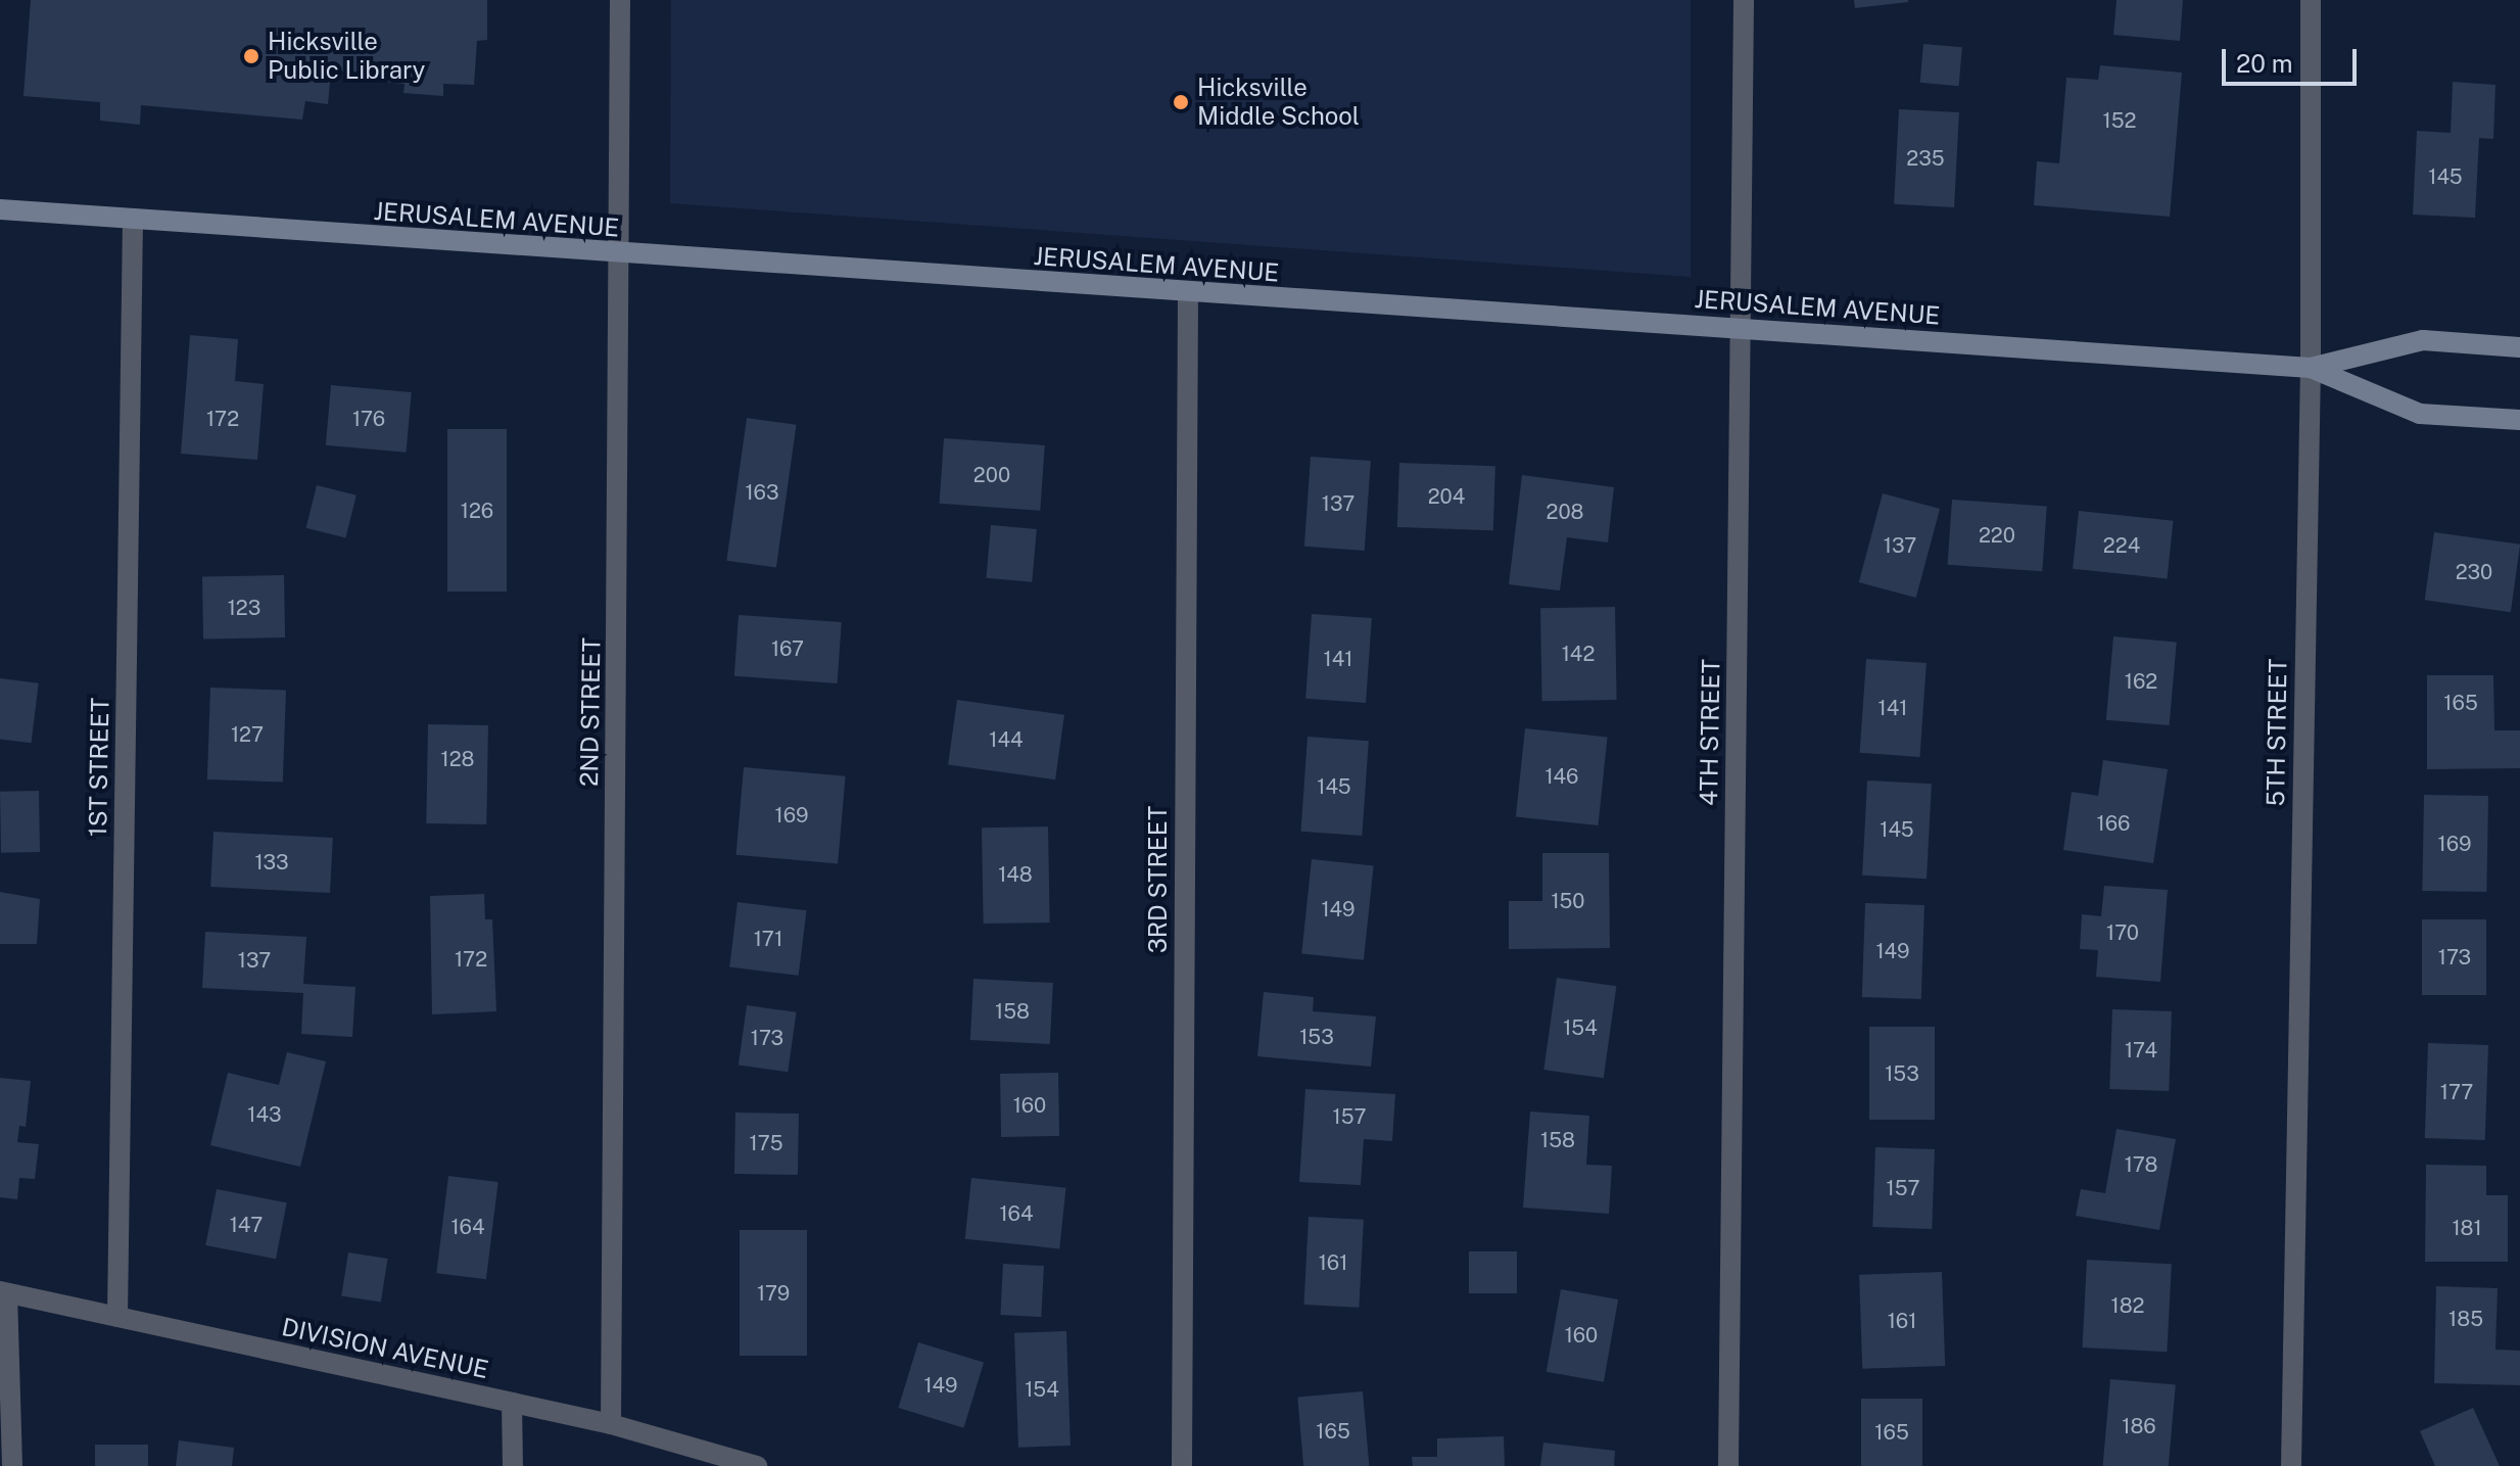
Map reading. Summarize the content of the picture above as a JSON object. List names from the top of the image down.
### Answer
{
  "streets": {
    "main road": ["JERUSALEM AVENUE"],
    "street": [
      "2ND STREET",
      "4TH STREET",
      "5TH STREET",
      "1ST STREET",
      "3RD STREET",
      "DIVISION AVENUE"
    ]
  },
  "crossings": [
    ["JERUSALEM AVENUE", "2ND STREET"],
    ["JERUSALEM AVENUE", "4TH STREET"],
    ["JERUSALEM AVENUE", "5TH STREET"],
    ["JERUSALEM AVENUE", "1ST STREET"],
    ["JERUSALEM AVENUE", "3RD STREET"],
    ["2ND STREET", "DIVISION AVENUE"],
    ["1ST STREET", "DIVISION AVENUE"]
  ],
  "places": ["Hicksville Public Library", "Hicksville Middle School"],
  "house_numbers": [
    "152",
    "235",
    "145",
    "172",
    "176",
    "200",
    "163",
    "204",
    "137",
    "126",
    "208",
    "220",
    "137",
    "224",
    "230",
    "123",
    "167",
    "142",
    "141",
    "162",
    "165",
    "141",
    "127",
    "144",
    "128",
    "146",
    "145",
    "169",
    "166",
    "145",
    "169",
    "133",
    "148",
    "150",
    "149",
    "170",
    "171",
    "149",
    "173",
    "172",
    "137",
    "158",
    "154",
    "153",
    "173",
    "174",
    "153",
    "177",
    "160",
    "143",
    "157",
    "158",
    "175",
    "178",
    "157",
    "164",
    "147",
    "164",
    "181",
    "161",
    "179",
    "182",
    "185",
    "161",
    "160",
    "149",
    "154",
    "186",
    "165",
    "165"
  ],
  "scale_bar": "20 m"
}
